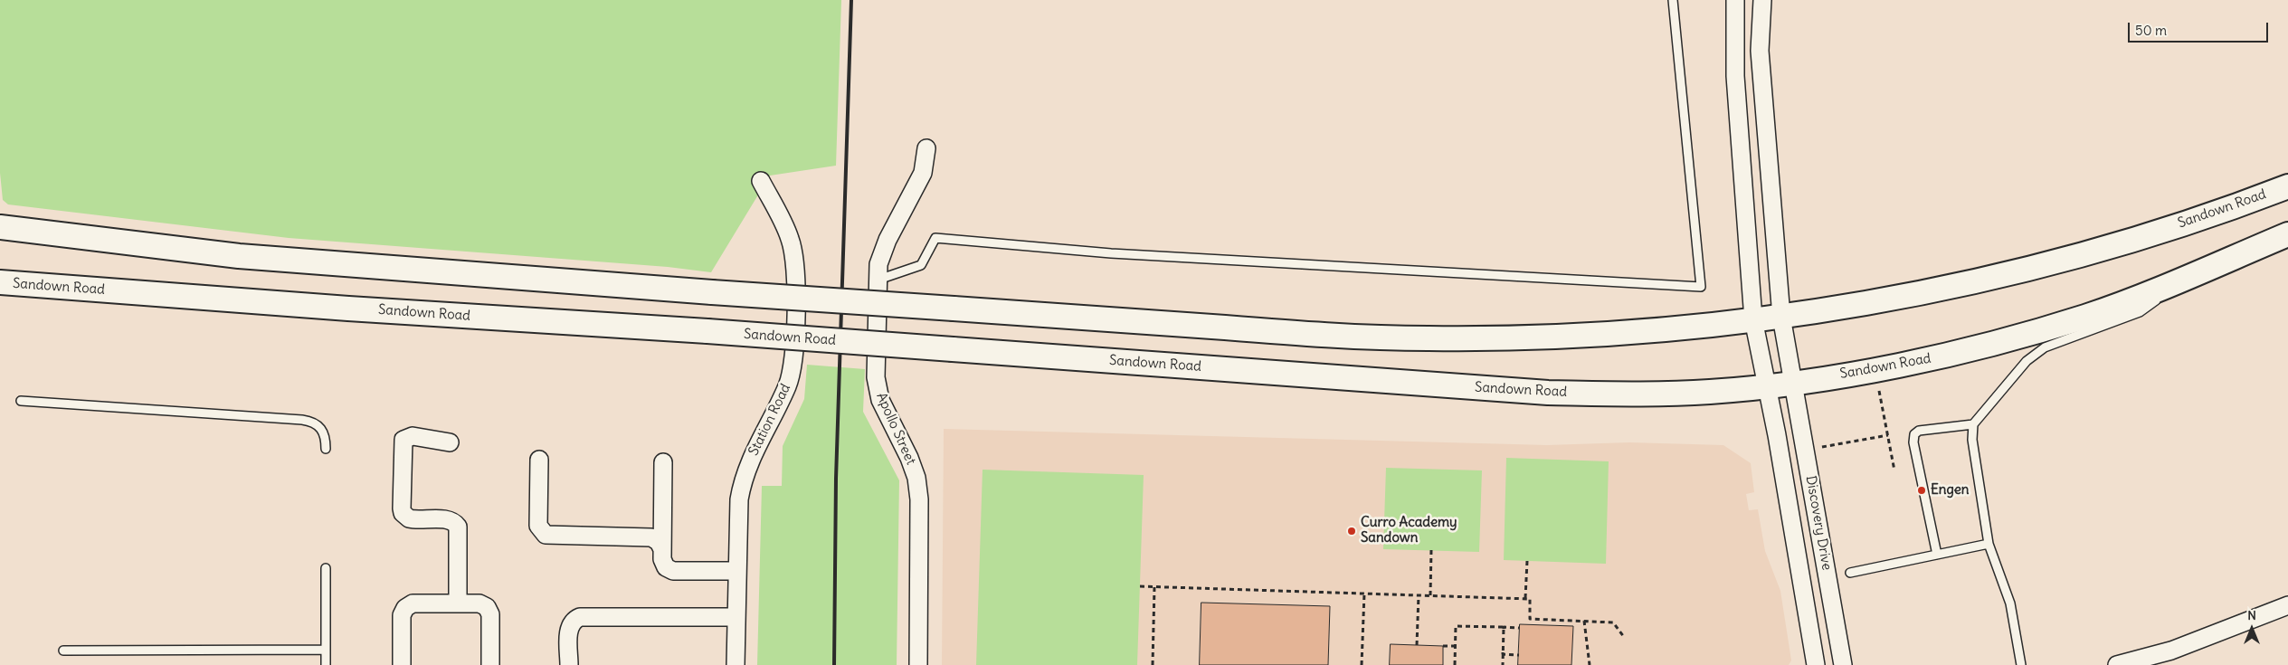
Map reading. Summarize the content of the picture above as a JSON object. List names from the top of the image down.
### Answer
{
  "streets": {
    "main road": ["Sandown Road"],
    "street": ["Station Road", "Apollo Street", "Discovery Drive"]
  },
  "crossings": [
    ["Sandown Road", "Discovery Drive"]
  ],
  "places": ["Engen", "Curro Academy Sandown"],
  "scale_bar": "50 m",
  "north": "top"
}
